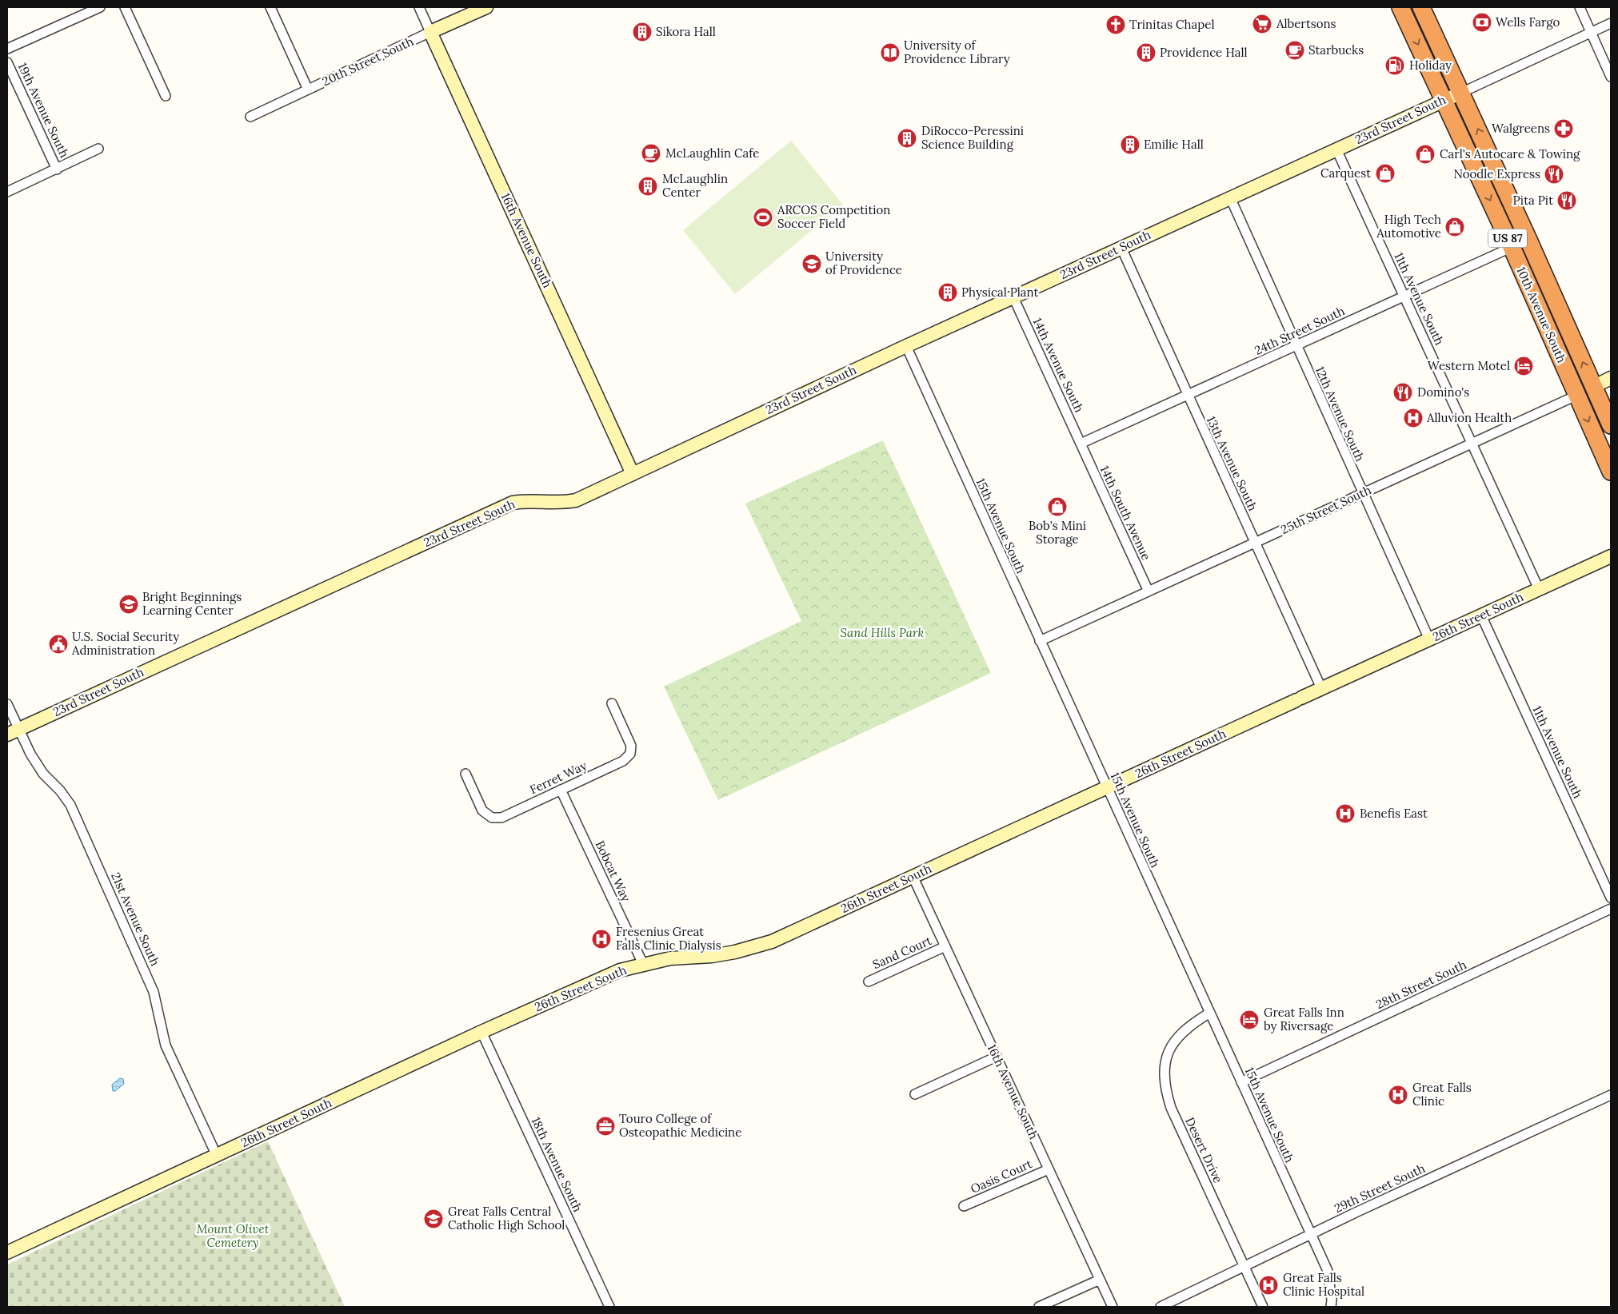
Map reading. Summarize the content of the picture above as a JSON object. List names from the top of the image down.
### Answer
{
  "streets": {
    "highway": ["US 87", "10th Avenue South"],
    "street": [
      "20th Street South",
      "19th Avenue South",
      "23rd Street South",
      "16th Avenue South",
      "11th Avenue South",
      "24th Street South",
      "14th Avenue South",
      "12th Avenue South",
      "13th Avenue South",
      "25th Street South",
      "14th South Avenue",
      "15th Avenue South",
      "26th Street South",
      "Ferret Way",
      "Bobcat Way",
      "21st Avenue South",
      "Sand Court",
      "28th Street South",
      "Desert Drive",
      "18th Avenue South",
      "Oasis Court",
      "29th Street South"
    ]
  },
  "crossings": [
    ["20th Street South", "16th Avenue South"],
    ["23rd Street South", "16th Avenue South"],
    ["23rd Street South", "11th Avenue South"],
    ["23rd Street South", "10th Avenue South"],
    ["23rd Street South", "14th Avenue South"],
    ["23rd Street South", "12th Avenue South"],
    ["23rd Street South", "13th Avenue South"],
    ["23rd Street South", "15th Avenue South"],
    ["23rd Street South", "21st Avenue South"],
    ["16th Avenue South", "26th Street South"],
    ["16th Avenue South", "Sand Court"],
    ["16th Avenue South", "Oasis Court"],
    ["11th Avenue South", "24th Street South"],
    ["11th Avenue South", "25th Street South"],
    ["11th Avenue South", "26th Street South"],
    ["10th Avenue South", "24th Street South"],
    ["10th Avenue South", "25th Street South"],
    ["24th Street South", "14th Avenue South"],
    ["24th Street South", "12th Avenue South"],
    ["24th Street South", "13th Avenue South"],
    ["24th Street South", "14th South Avenue"],
    ["14th Avenue South", "14th South Avenue"],
    ["12th Avenue South", "25th Street South"],
    ["12th Avenue South", "26th Street South"],
    ["13th Avenue South", "25th Street South"],
    ["13th Avenue South", "26th Street South"],
    ["25th Street South", "14th South Avenue"],
    ["25th Street South", "15th Avenue South"],
    ["15th Avenue South", "26th Street South"],
    ["15th Avenue South", "28th Street South"],
    ["15th Avenue South", "Desert Drive"],
    ["15th Avenue South", "29th Street South"],
    ["26th Street South", "Bobcat Way"],
    ["26th Street South", "21st Avenue South"],
    ["26th Street South", "18th Avenue South"],
    ["Ferret Way", "Bobcat Way"],
    ["Desert Drive", "29th Street South"]
  ],
  "parks": ["Sand Hills Park", "Mount Olivet Cemetery"],
  "places": {
    "bank": ["Wells Fargo"],
    "supermarket": ["Albertsons"],
    "church": ["Trinitas Chapel"],
    "building": [
      "Sikora Hall",
      "Providence Hall",
      "DiRocco-Peressini Science Building",
      "Emilie Hall",
      "McLaughlin Center",
      "Physical Plant"
    ],
    "cafe": ["Starbucks", "McLaughlin Cafe"],
    "library": ["University of Providence Library"],
    "fuel station": ["Holiday"],
    "pharmacy": ["Walgreens"],
    "shop": [
      "Carl's Autocare & Towing",
      "Carquest",
      "High Tech Automotive",
      "Bob's Mini Storage"
    ],
    "restaurant": ["Noodle Express", "Pita Pit", "Domino's"],
    "sports": ["ARCOS Competition Soccer Field"],
    "school or university": ["University of Providence", "Bright Beginnings Learning Center", "Great Falls Central Catholic High School"],
    "hotel": ["Western Motel", "Great Falls Inn by Riversage"],
    "hospital": [
      "Alluvion Health",
      "Benefis East",
      "Fresenius Great Falls Clinic Dialysis",
      "Great Falls Clinic",
      "Great Falls Clinic Hospital"
    ],
    "public building": ["U.S. Social Security Administration"],
    "office": ["Touro College of Osteopathic Medicine"]
  }
}
